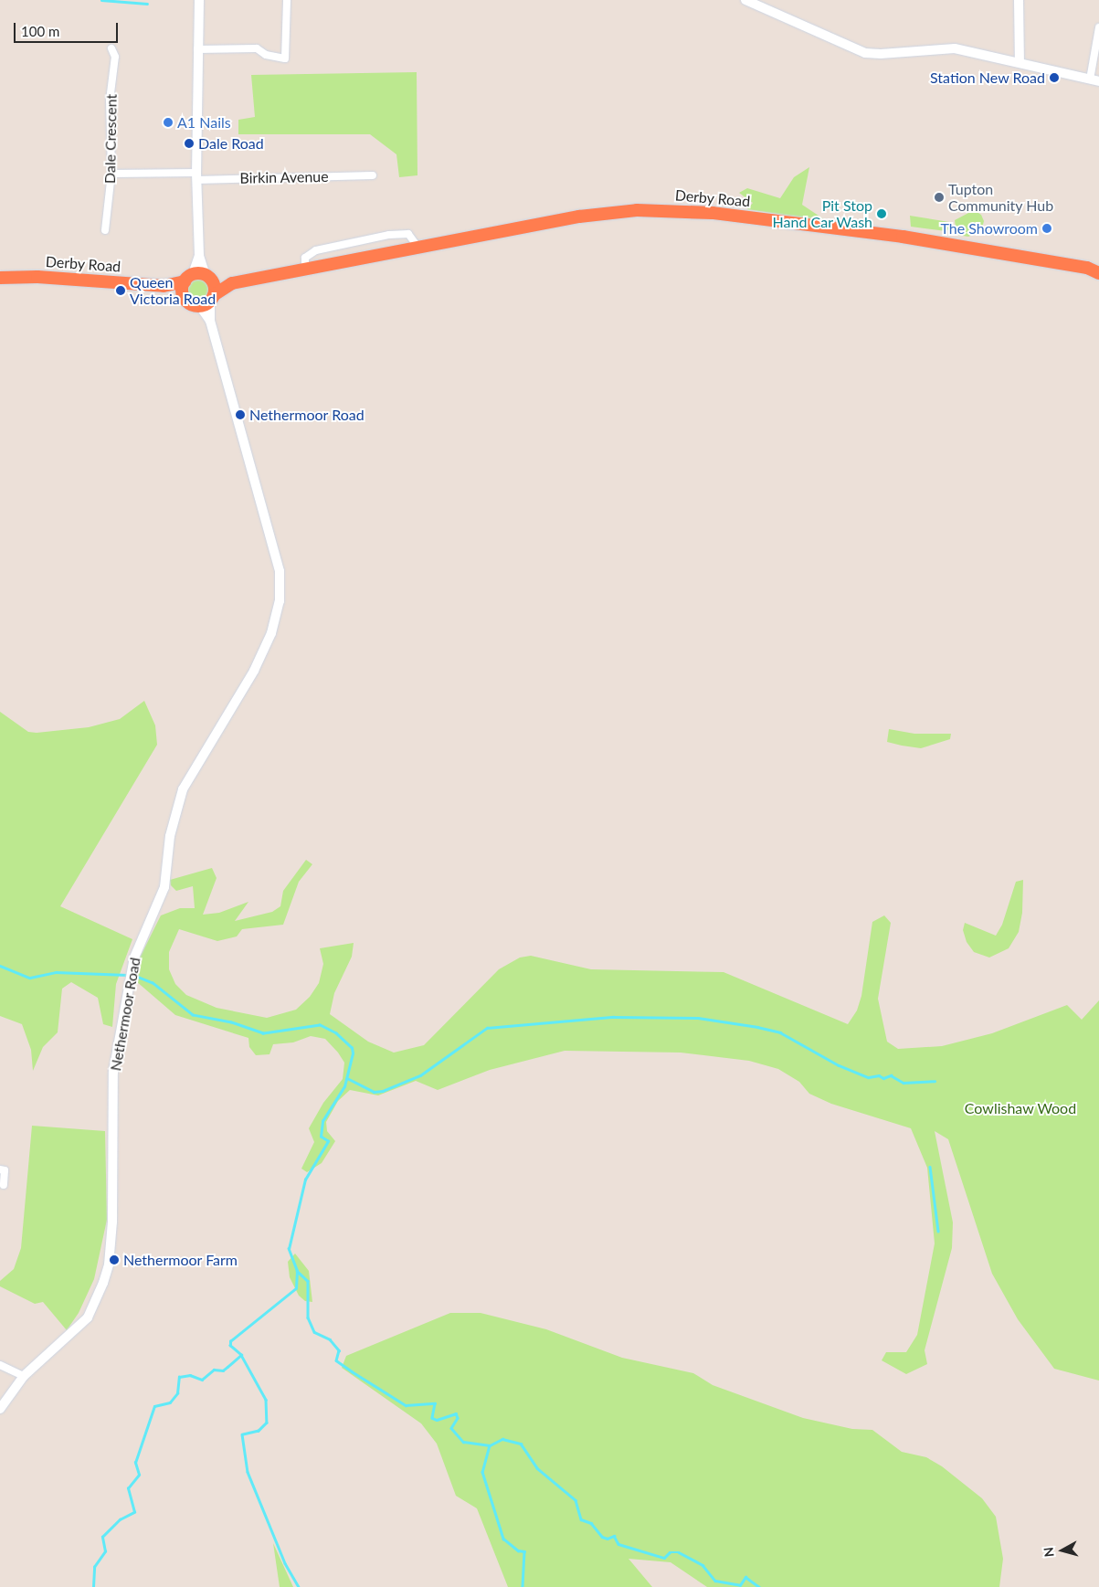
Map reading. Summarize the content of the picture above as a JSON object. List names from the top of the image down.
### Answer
{
  "streets": {
    "highway": ["Derby Road"],
    "street": ["Dale Crescent", "Birkin Avenue", "Nethermoor Road"]
  },
  "crossings": [
    ["Derby Road", "Nethermoor Road"]
  ],
  "parks": ["Cowlishaw Wood"],
  "places": [
    "Station New Road",
    "A1 Nails",
    "Dale Road",
    "Tupton Community Hub",
    "Pit Stop Hand Car Wash",
    "The Showroom",
    "Queen Victoria Road",
    "Nethermoor Road",
    "Nethermoor Farm"
  ],
  "scale_bar": "100 m",
  "north": "left"
}
